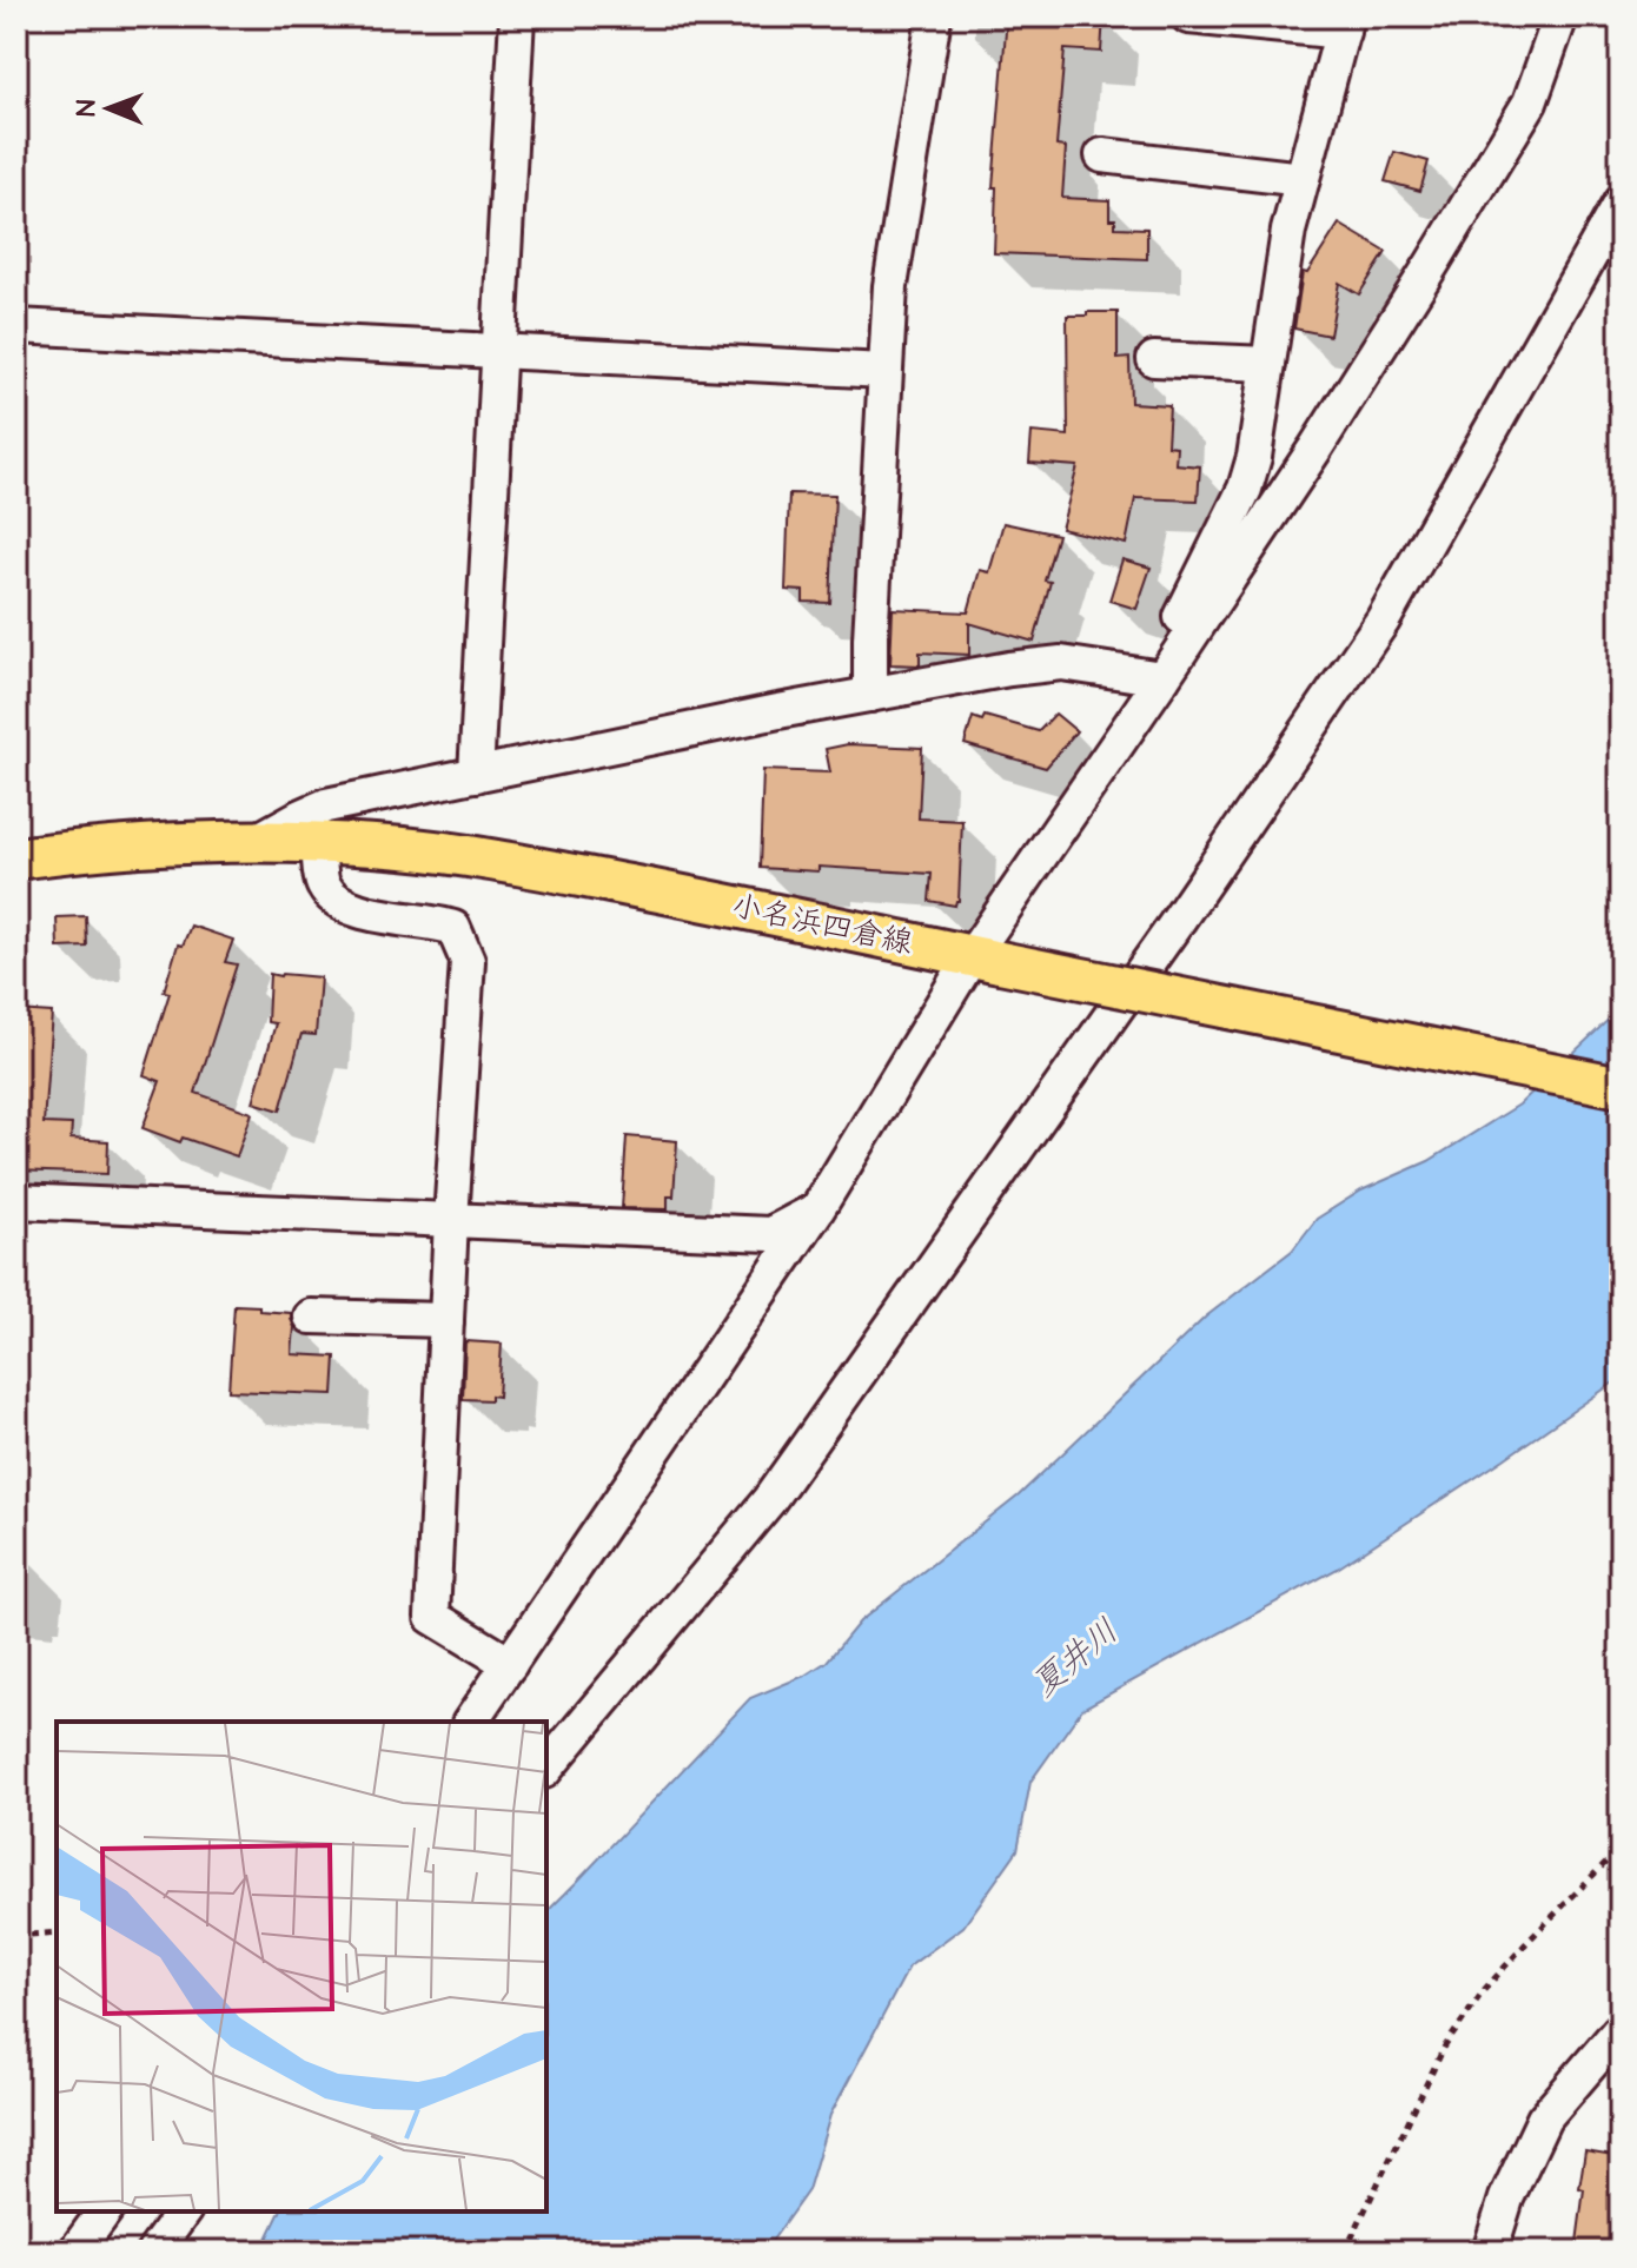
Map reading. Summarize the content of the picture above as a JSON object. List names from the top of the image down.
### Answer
{
  "streets": {
    "main road": ["小名浜四倉線"]
  },
  "water": ["夏井川"],
  "north": "left"
}
